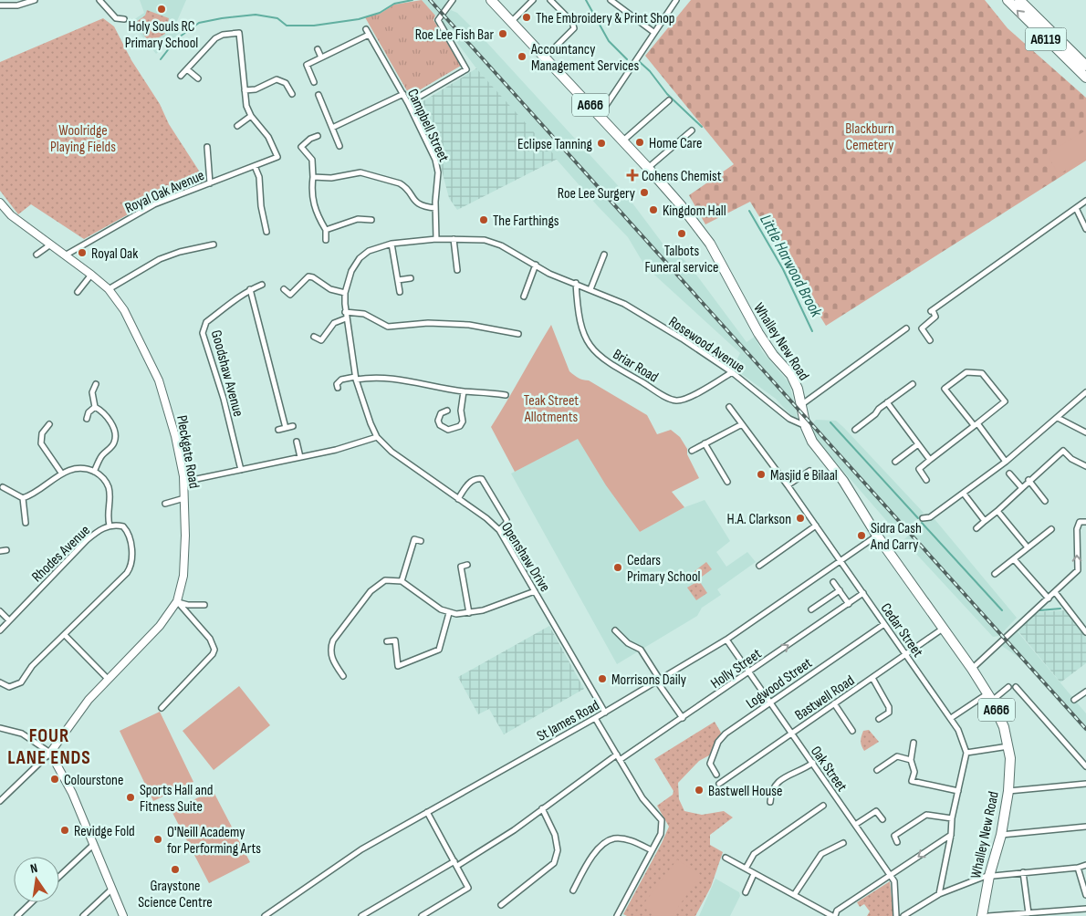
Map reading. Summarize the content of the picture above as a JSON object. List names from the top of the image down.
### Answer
{
  "streets": {
    "highway": ["A6119", "A666", "Whalley New Road"],
    "main road": ["Pleckgate Road"],
    "street": [
      "Campbell Street",
      "Royal Oak Avenue",
      "Rosewood Avenue",
      "Briar Road",
      "Goodshaw Avenue",
      "Rhodes Avenue",
      "Openshaw Drive",
      "Cedar Street",
      "Holly Street",
      "Logwood Street",
      "Bastwell Road",
      "St James Road",
      "Oak Street"
    ]
  },
  "crossings": [
    ["Campbell Street", "Rosewood Avenue"],
    ["Royal Oak Avenue", "Pleckgate Road"],
    ["Whalley New Road", "Rosewood Avenue"],
    ["Whalley New Road", "Bastwell Road"],
    ["Whalley New Road", "St James Road"],
    ["Rosewood Avenue", "Briar Road"],
    ["Rosewood Avenue", "Openshaw Drive"],
    ["Openshaw Drive", "St James Road"],
    ["Cedar Street", "Holly Street"],
    ["Cedar Street", "Logwood Street"],
    ["Cedar Street", "Bastwell Road"],
    ["Cedar Street", "St James Road"],
    ["Holly Street", "Oak Street"],
    ["Logwood Street", "Oak Street"],
    ["Bastwell Road", "Oak Street"],
    ["St James Road", "Oak Street"]
  ],
  "one_way": ["Holly Street"],
  "districts": ["FOUR LANE ENDS"],
  "water": ["Little Harwood Brook"],
  "parks": ["Blackburn Cemetery", "Woolridge Playing Fields", "Teak Street Allotments"],
  "places": {
    "other": [
      "Holy Souls RC Primary School",
      "The Embroidery & Print Shop",
      "Roe Lee Fish Bar",
      "Accountancy Management Services",
      "Home Care",
      "Eclipse Tanning",
      "Roe Lee Surgery",
      "Kingdom Hall",
      "The Farthings",
      "Talbots Funeral service",
      "Royal Oak",
      "Masjid e Bilaal",
      "H.A. Clarkson",
      "Sidra Cash And Carry",
      "Cedars Primary School",
      "Morrisons Daily",
      "Colourstone",
      "Bastwell House",
      "Sports Hall and Fitness Suite",
      "Revidge Fold",
      "O'Neill Academy for Performing Arts",
      "Graystone Science Centre"
    ],
    "health": ["Cohens Chemist"]
  },
  "north": "top"
}
